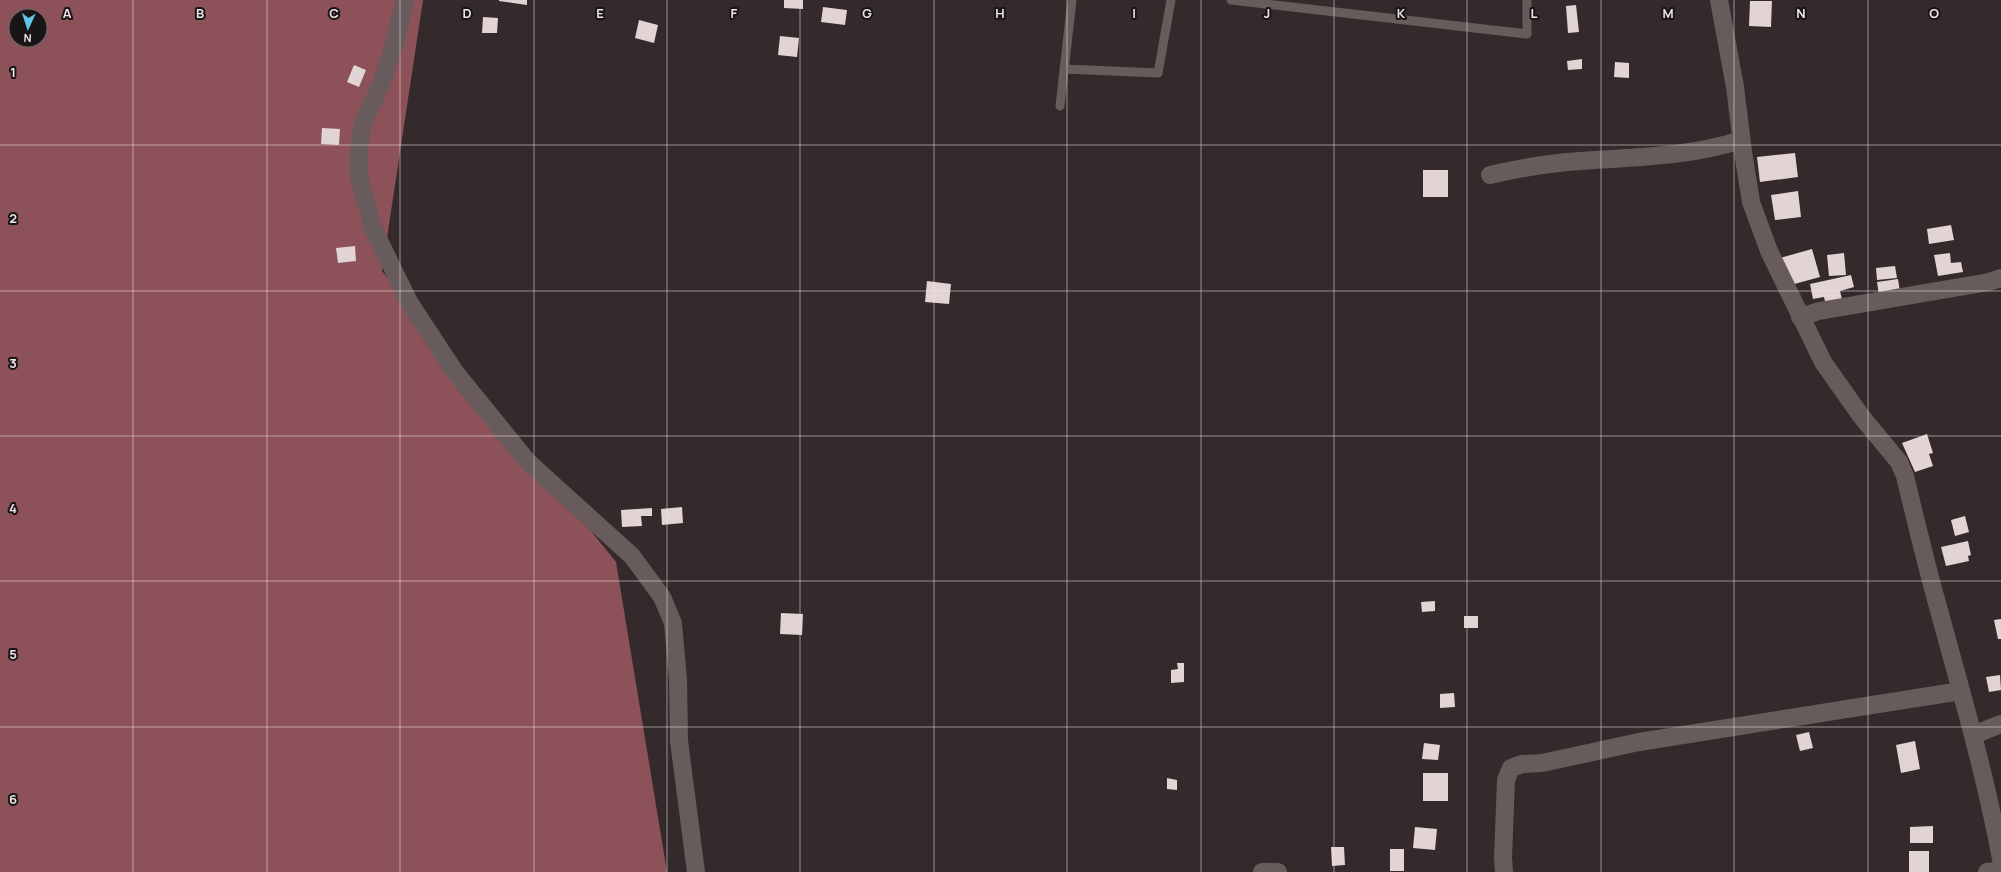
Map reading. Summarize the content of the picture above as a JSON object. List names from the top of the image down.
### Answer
{
  "north": "bottom",
  "grid": {
    "columns": [
      "A",
      "B",
      "C",
      "D",
      "E",
      "F",
      "G",
      "H",
      "I",
      "J",
      "K",
      "L",
      "M",
      "N",
      "O"
    ],
    "rows": [
      "1",
      "2",
      "3",
      "4",
      "5",
      "6"
    ]
  }
}
